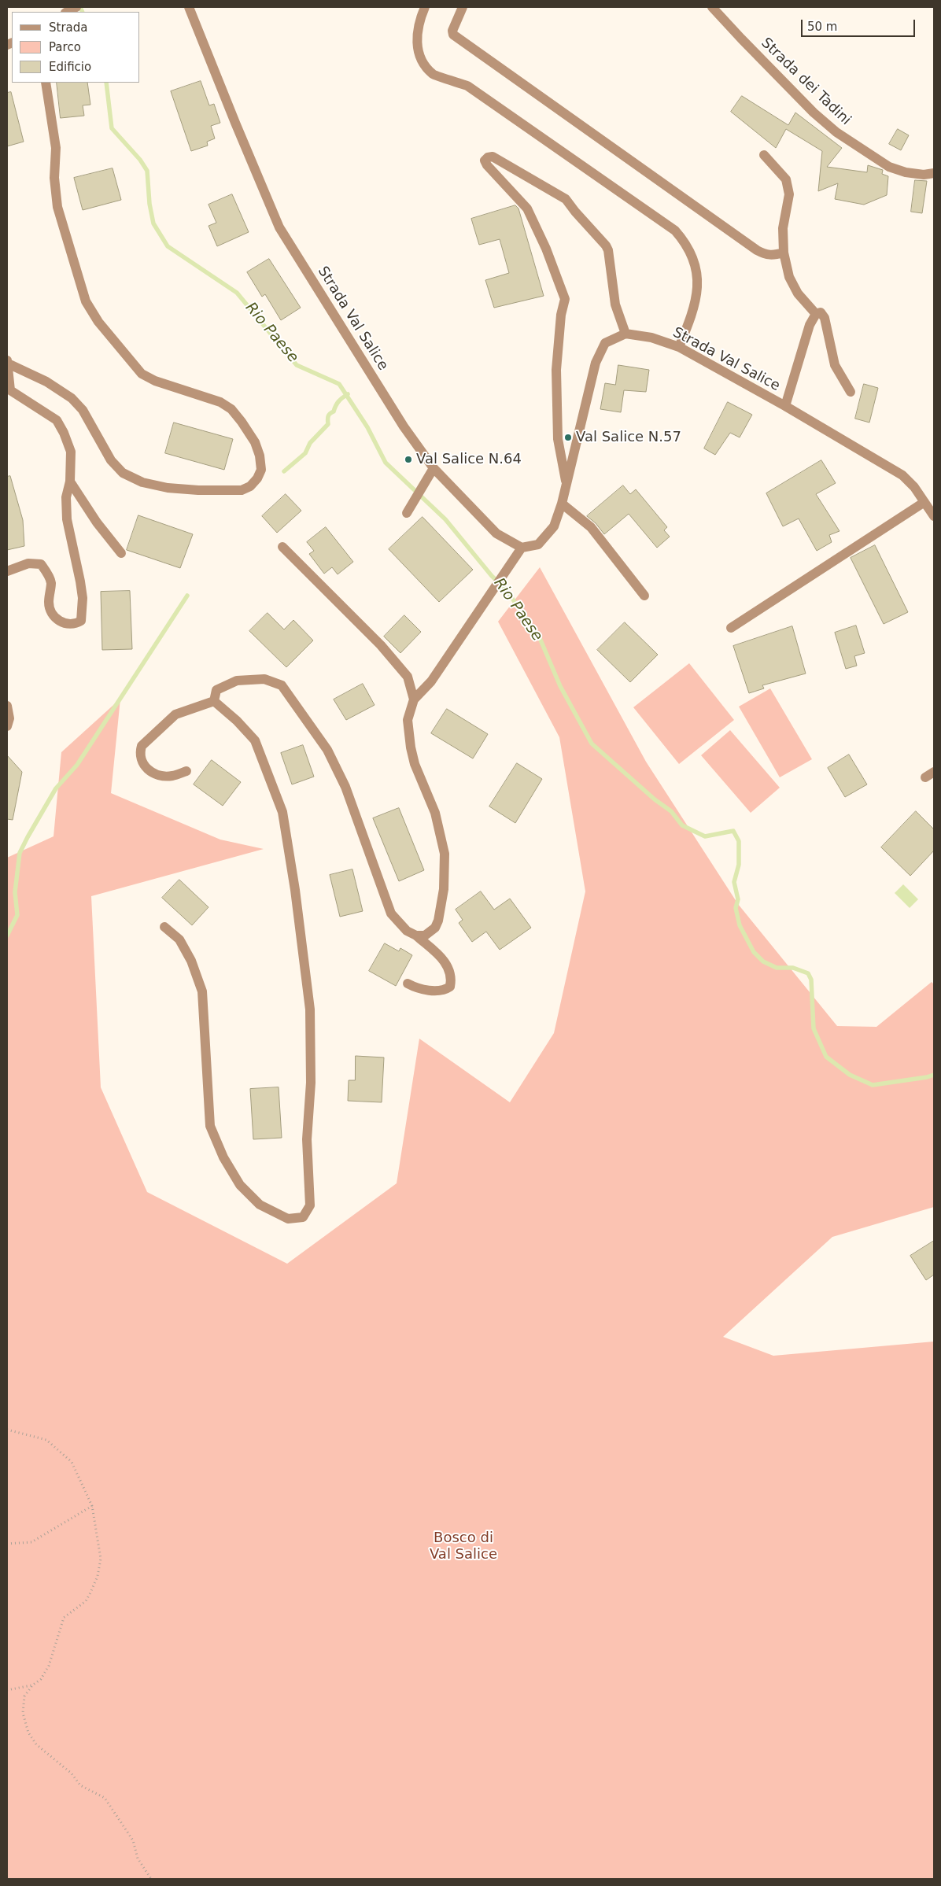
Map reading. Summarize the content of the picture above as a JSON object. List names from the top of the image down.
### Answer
{
  "streets": {
    "street": ["Strada dei Tadini", "Strada Val Salice"]
  },
  "water": ["Rio Paese"],
  "parks": ["Bosco di Val Salice"],
  "places": ["Val Salice N.57", "Val Salice N.64"],
  "legend": ["Strada", "Parco", "Edificio"],
  "scale_bar": "50 m"
}
